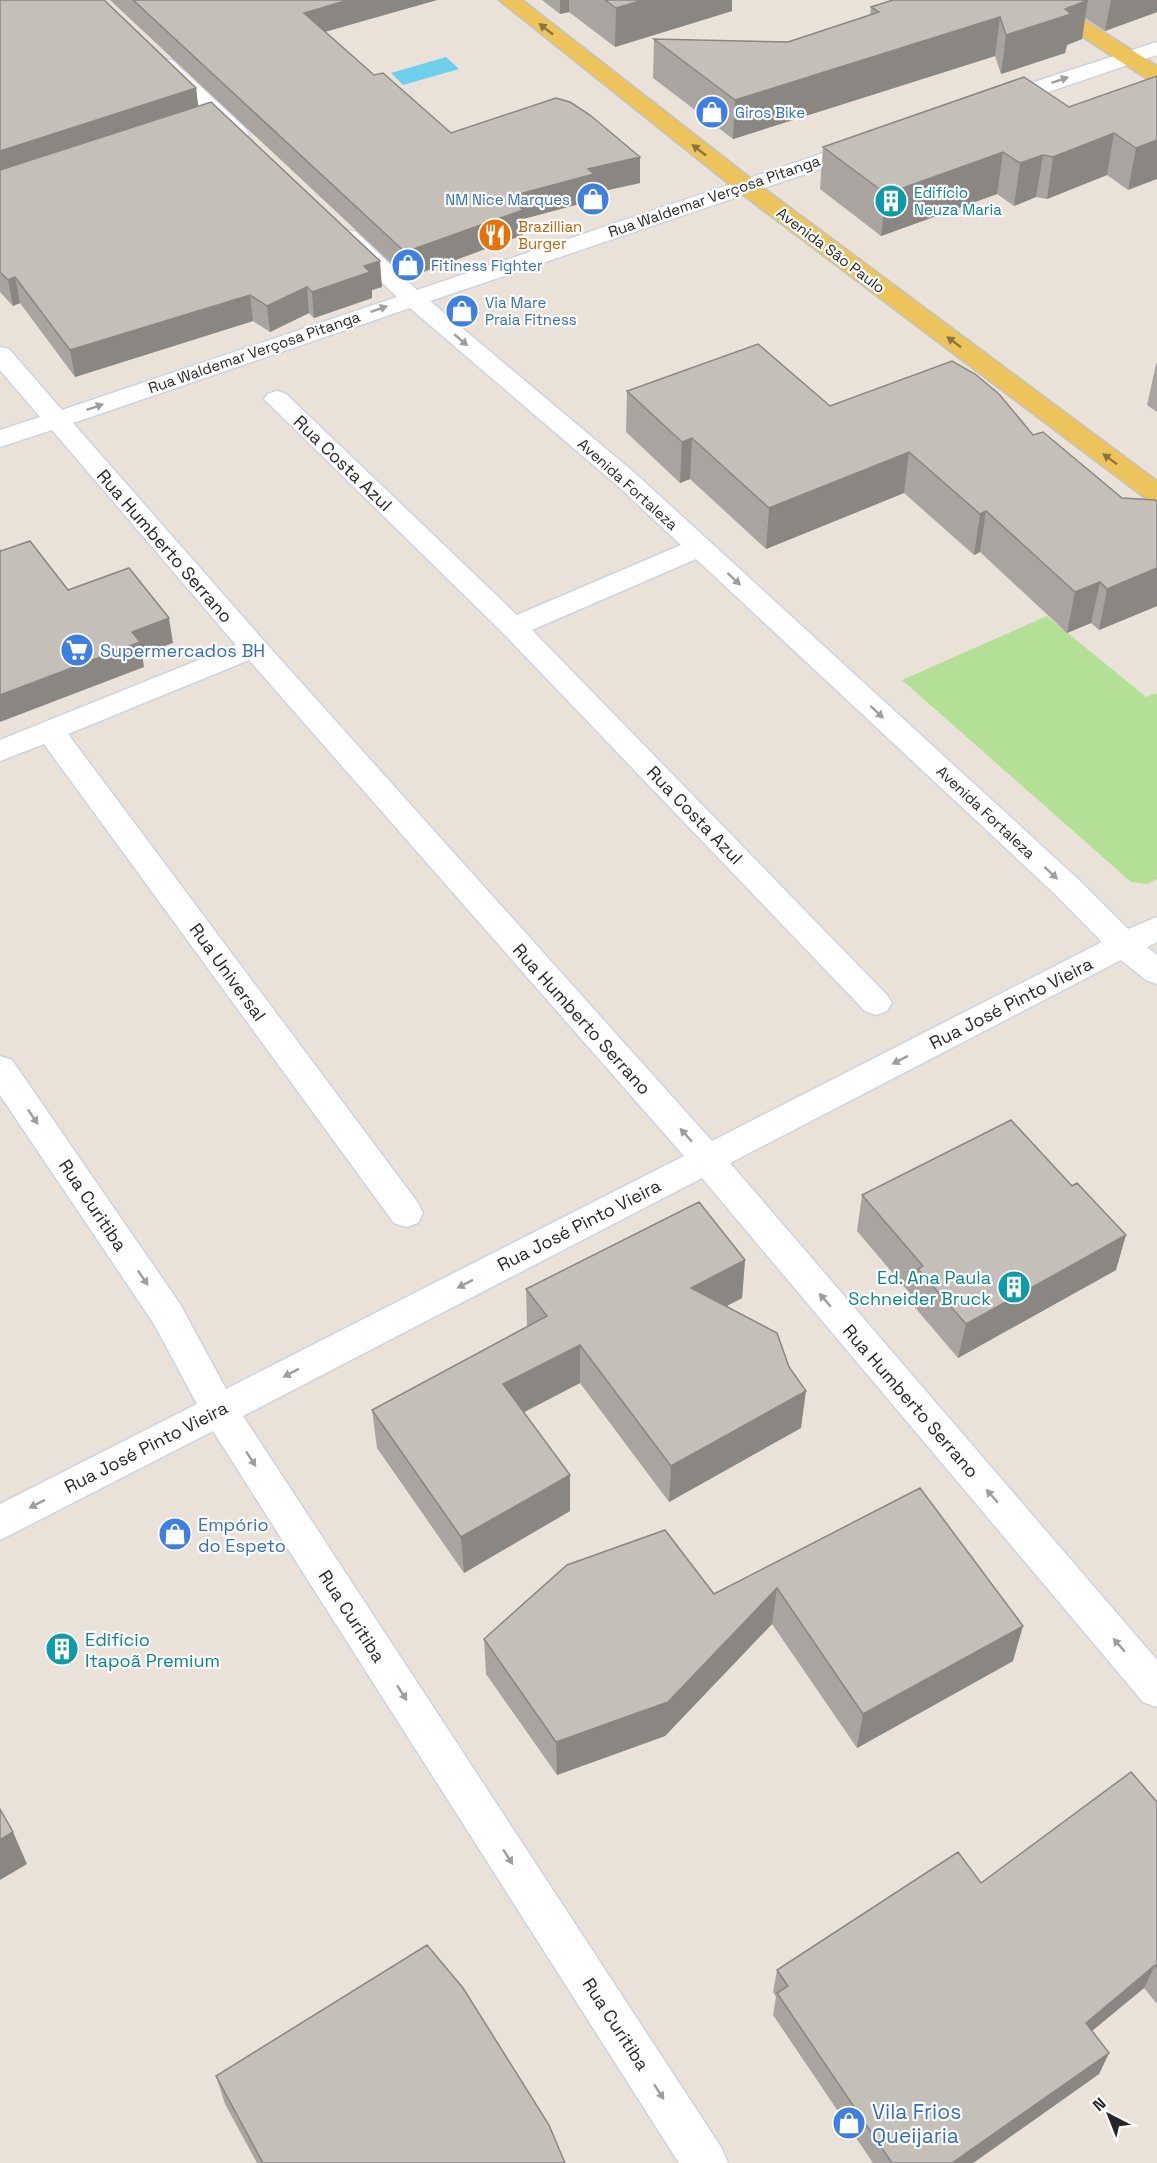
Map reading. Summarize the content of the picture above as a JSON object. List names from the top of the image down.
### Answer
{
  "streets": {
    "main road": ["Avenida São Paulo"],
    "street": [
      "Rua Waldemar Verçosa Pitanga",
      "Rua Costa Azul",
      "Avenida Fortaleza",
      "Rua Humberto Serrano",
      "Rua Universal",
      "Rua José Pinto Vieira",
      "Rua Curitiba"
    ]
  },
  "crossings": [
    ["Rua Waldemar Verçosa Pitanga", "Avenida São Paulo"],
    ["Rua Waldemar Verçosa Pitanga", "Avenida Fortaleza"],
    ["Rua Waldemar Verçosa Pitanga", "Rua Humberto Serrano"],
    ["Avenida Fortaleza", "Rua José Pinto Vieira"],
    ["Rua Humberto Serrano", "Rua José Pinto Vieira"],
    ["Rua José Pinto Vieira", "Rua Curitiba"]
  ],
  "one_way": [
    "Avenida São Paulo",
    "Avenida Fortaleza",
    "Rua Humberto Serrano",
    "Rua José Pinto Vieira",
    "Rua Curitiba"
  ],
  "places": {
    "shop": [
      "Giros Bike",
      "NM Nice Marques",
      "Fitiness Fighter",
      "Via Mare Praia Fitness",
      "Empório do Espeto",
      "Vila Frios Queijaria"
    ],
    "building": ["Edifício Neuza Maria", "Ed. Ana Paula Schneider Bruck", "Edifício Itapoã Premium"],
    "restaurant": ["Brazillian Burger"],
    "supermarket": ["Supermercados BH"]
  },
  "north": "top left"
}
